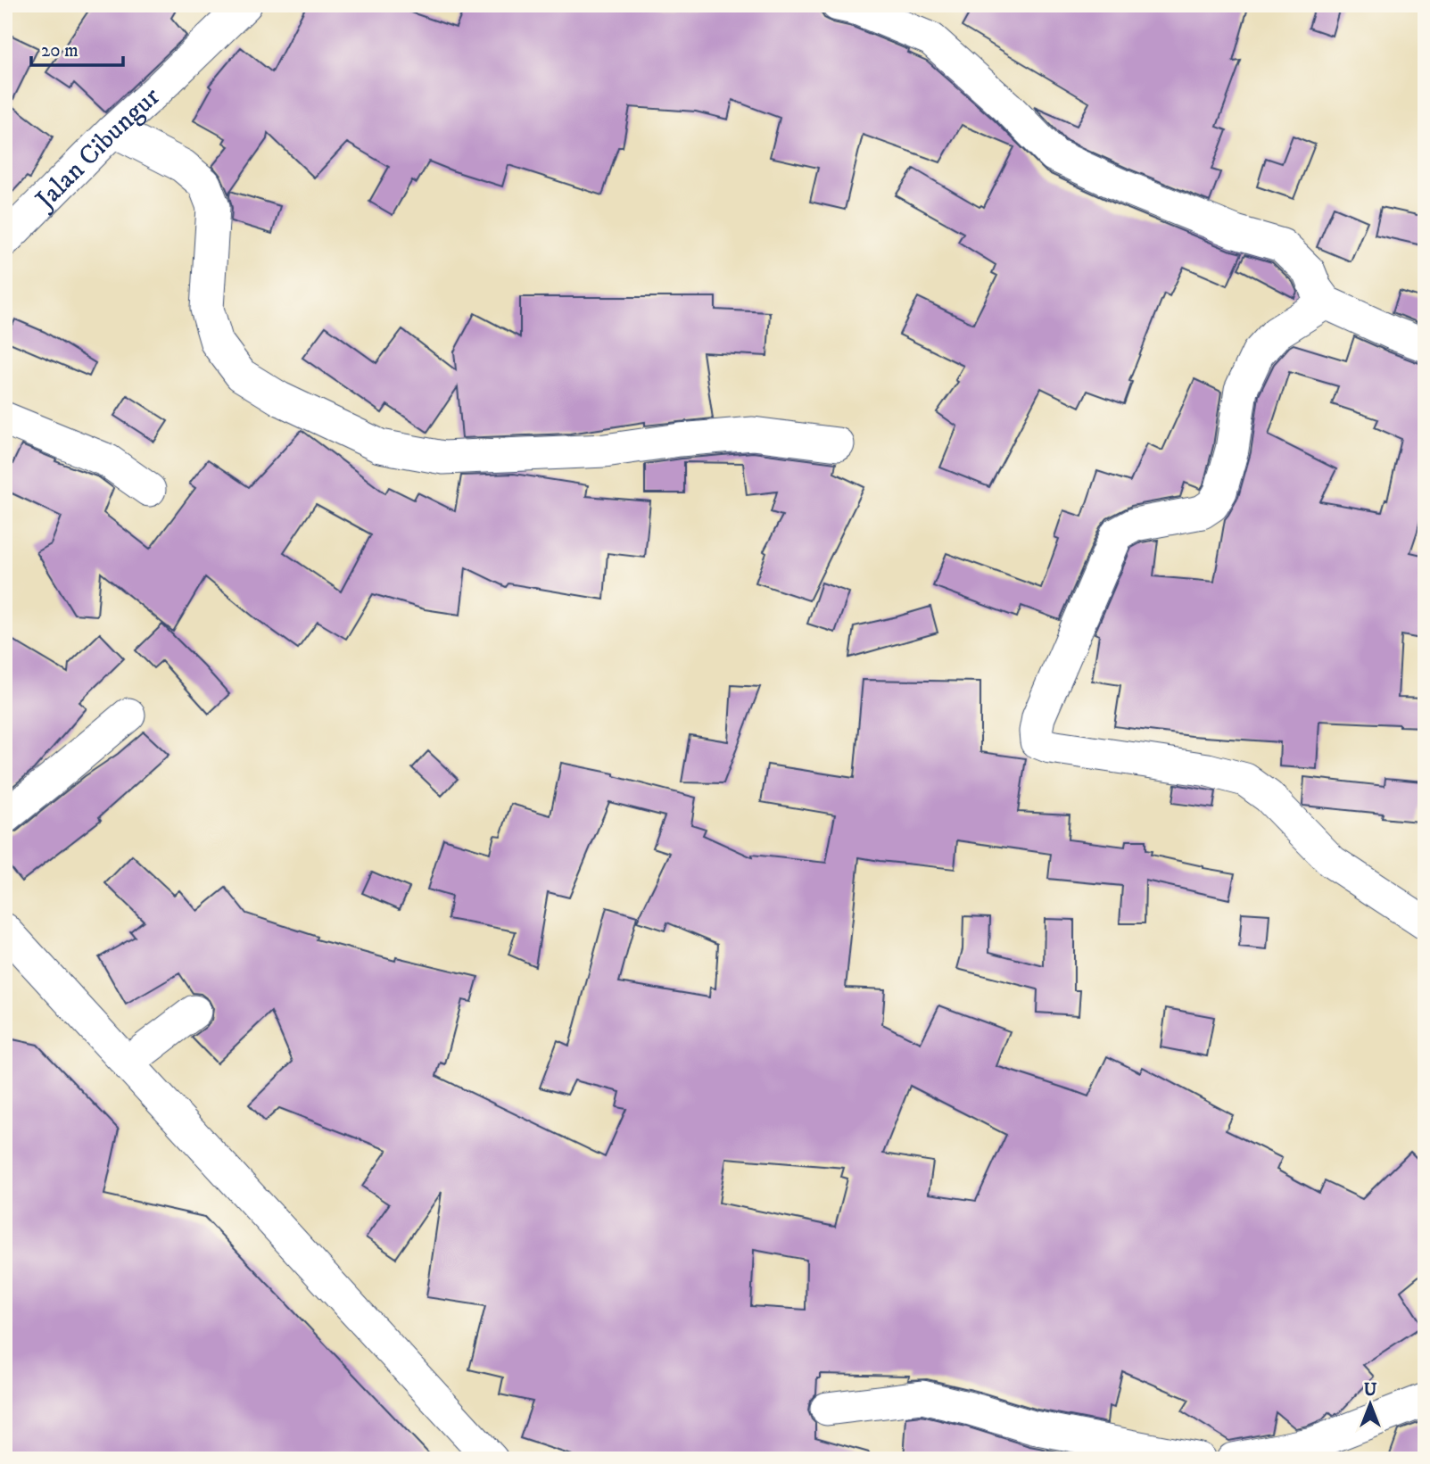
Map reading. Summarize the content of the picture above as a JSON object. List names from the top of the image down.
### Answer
{
  "streets": {
    "street": ["Jalan Cibungur"]
  },
  "scale_bar": "20 m",
  "north": "top"
}
